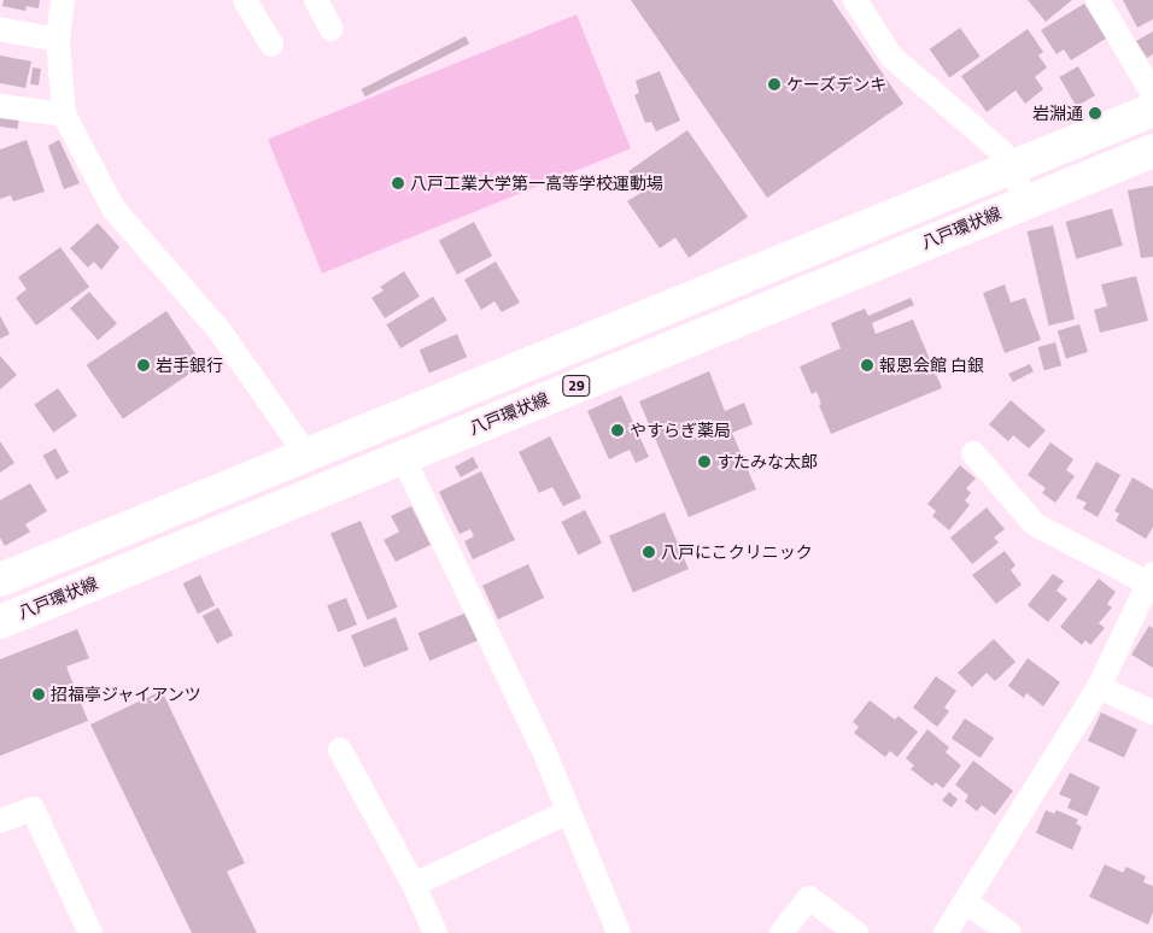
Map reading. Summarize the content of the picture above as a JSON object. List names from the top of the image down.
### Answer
{
  "streets": {
    "main road": ["八戸環状線", "29"]
  },
  "places": [
    "ケーズデンキ",
    "岩淵通",
    "八戸工業大学第一高等学校運動場",
    "岩手銀行",
    "報恩会館 白銀",
    "やすらぎ薬局",
    "すたみな太郎",
    "八戸にこクリニック",
    "招福亭ジャイアンツ"
  ]
}
